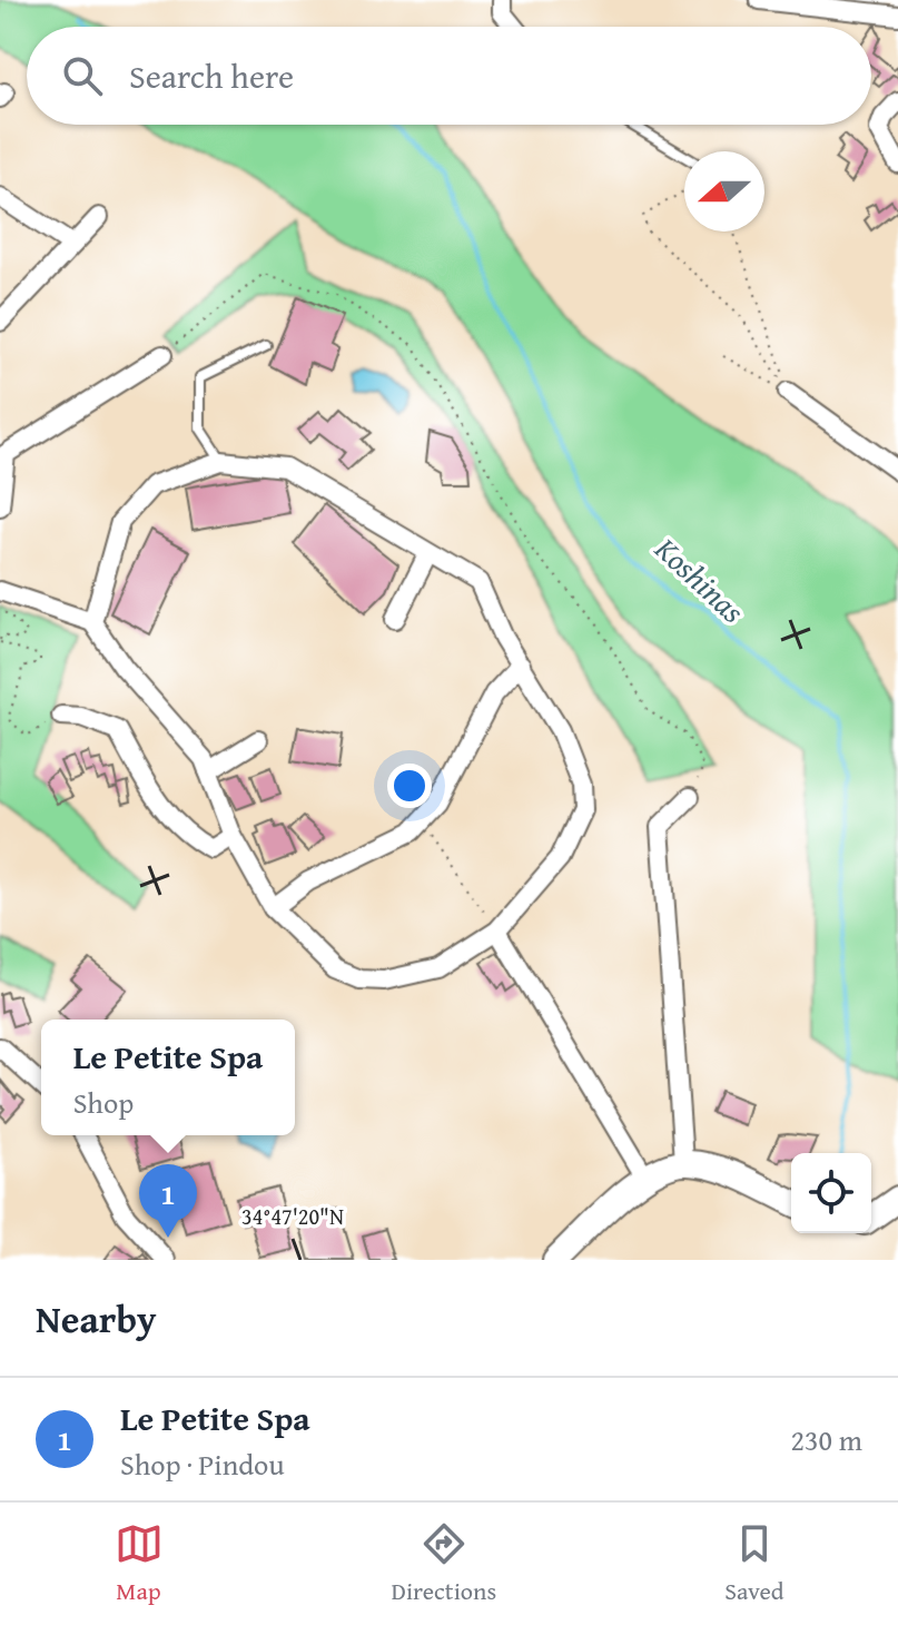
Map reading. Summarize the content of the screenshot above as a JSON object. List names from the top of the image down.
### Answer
{
  "water": ["Koshinas"],
  "north": "left",
  "page": {
    "search": "Search here",
    "popup": ["Le Petite Spa", "Shop"],
    "pins": "1",
    "heading": "Nearby",
    "list": [
      {
        "mark": "1",
        "name": "Le Petite Spa",
        "note": "Shop · Pindou",
        "value": "230 m"
      }
    ],
    "nav": ["Map", "Directions", "Saved"]
  },
  "coordinates": ["34°47'20\"N"]
}
